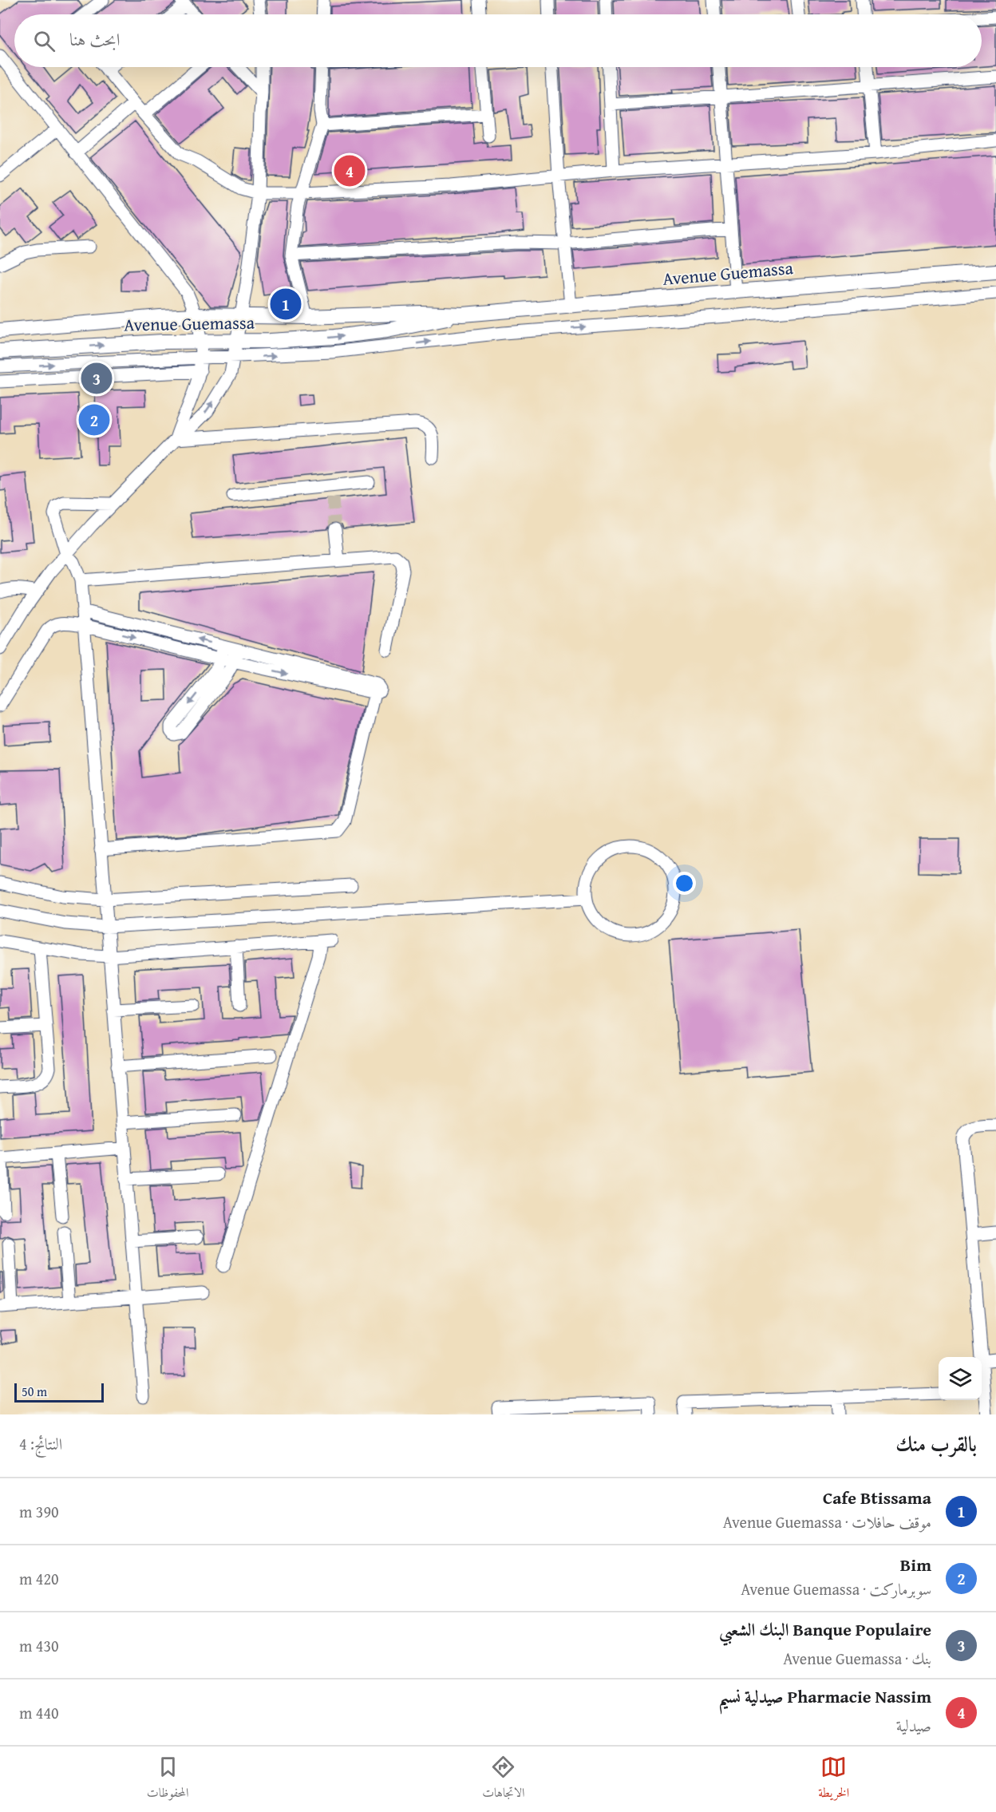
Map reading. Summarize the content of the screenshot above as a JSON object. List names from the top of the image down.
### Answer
{
  "streets": {
    "main road": ["Avenue Guemassa"]
  },
  "scale_bar": "50 m",
  "page": {
    "search": "ابحث هنا",
    "pins": [
      "4",
      "1",
      "3",
      "2"
    ],
    "scale": "50 m",
    "heading": ["بالقرب منك", "النتائج: 4"],
    "list": [
      {
        "mark": "1",
        "name": "Cafe Btissama",
        "note": "موقف حافلات · Avenue Guemassa",
        "value": "390 m"
      },
      {
        "mark": "2",
        "name": "Bim",
        "note": "سوبرماركت · Avenue Guemassa",
        "value": "420 m"
      },
      {
        "mark": "3",
        "name": "Banque Populaire البنك الشعبي",
        "note": "بنك · Avenue Guemassa",
        "value": "430 m"
      },
      {
        "mark": "4",
        "name": "Pharmacie Nassim صيدلية نسيم",
        "note": "صيدلية",
        "value": "440 m"
      }
    ],
    "nav": ["الخريطة", "الاتجاهات", "المحفوظات"]
  }
}
